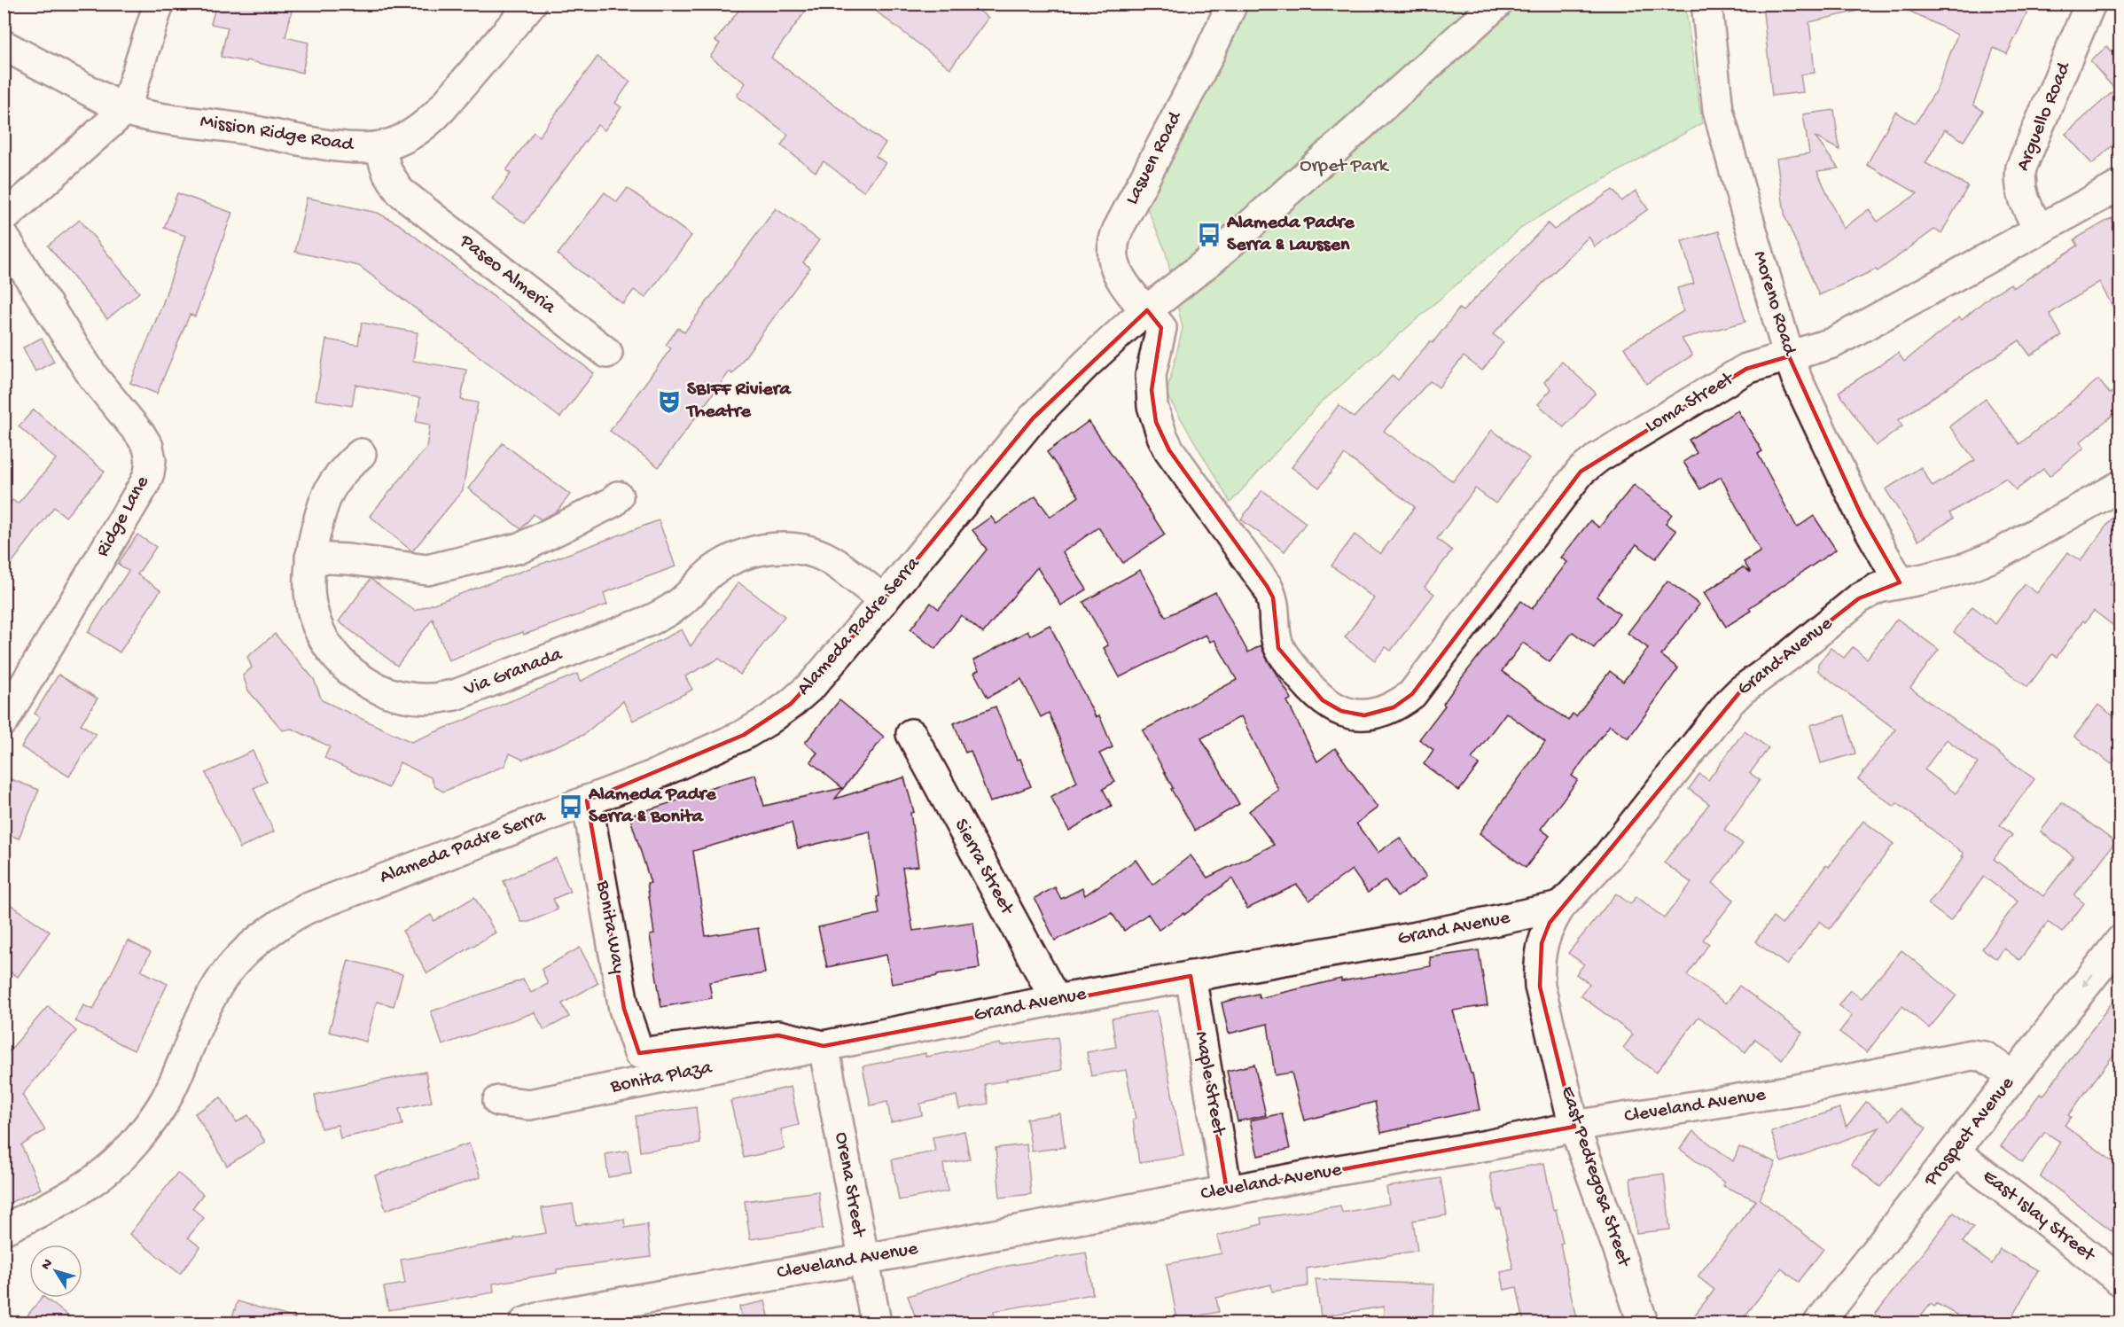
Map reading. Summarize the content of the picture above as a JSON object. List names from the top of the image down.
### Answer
{
  "streets": {
    "street": [
      "Arguello Road",
      "Mission Ridge Road",
      "Lasuen Road",
      "Paseo Almeria",
      "Moreno Road",
      "Loma Street",
      "Ridge Lane",
      "Alameda Padre Serra",
      "Grand Avenue",
      "Via Granada",
      "Sierra Street",
      "Bonita Way",
      "Bonita Plaza",
      "Maple Street",
      "Cleveland Avenue",
      "Prospect Avenue",
      "East Pedregosa Street",
      "Orena Street",
      "East Islay Street"
    ]
  },
  "crossings": [
    ["Arguello Road", "Loma Street"],
    ["Mission Ridge Road", "Paseo Almeria"],
    ["Lasuen Road", "Loma Street"],
    ["Lasuen Road", "Alameda Padre Serra"],
    ["Moreno Road", "Loma Street"],
    ["Moreno Road", "Grand Avenue"],
    ["Loma Street", "Alameda Padre Serra"],
    ["Alameda Padre Serra", "Via Granada"],
    ["Alameda Padre Serra", "Bonita Way"],
    ["Grand Avenue", "Sierra Street"],
    ["Grand Avenue", "Bonita Way"],
    ["Grand Avenue", "Bonita Plaza"],
    ["Grand Avenue", "Maple Street"],
    ["Grand Avenue", "East Pedregosa Street"],
    ["Grand Avenue", "Orena Street"],
    ["Bonita Plaza", "Orena Street"],
    ["Maple Street", "Cleveland Avenue"],
    ["Cleveland Avenue", "Prospect Avenue"],
    ["Cleveland Avenue", "East Pedregosa Street"],
    ["Cleveland Avenue", "Orena Street"],
    ["Prospect Avenue", "East Islay Street"]
  ],
  "one_way": ["Prospect Avenue"],
  "parks": ["Orpet Park"],
  "places": {
    "bus stop": ["Alameda Padre Serra & Laussen", "Alameda Padre Serra & Bonita"],
    "theatre": ["SBIFF Riviera Theatre"]
  },
  "north": "top left"
}
